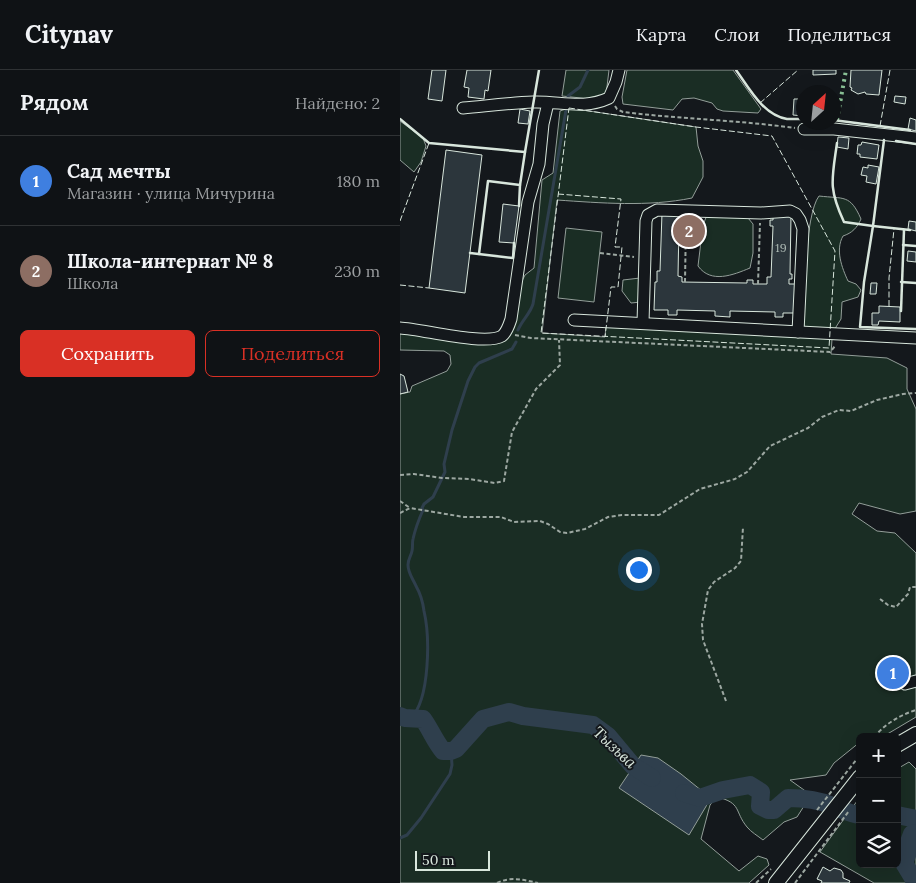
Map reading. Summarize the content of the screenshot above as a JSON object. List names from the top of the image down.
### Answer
{
  "water": ["Тызьва"],
  "house_numbers": ["19"],
  "scale_bar": "50 m",
  "north": "top right",
  "page": {
    "header": "Citynav",
    "nav": ["Карта", "Слои", "Поделиться"],
    "heading": ["Рядом", "Найдено: 2"],
    "list": [
      {
        "mark": "1",
        "name": "Сад мечты",
        "note": "Магазин · улица Мичурина",
        "value": "180 m"
      },
      {
        "mark": "2",
        "name": "Школа-интернат № 8",
        "note": "Школа",
        "value": "230 m"
      }
    ],
    "pins": ["2", "1"],
    "buttons": ["Сохранить", "Поделиться"],
    "map_buttons": ["+", "−"],
    "scale": "50 m"
  }
}
